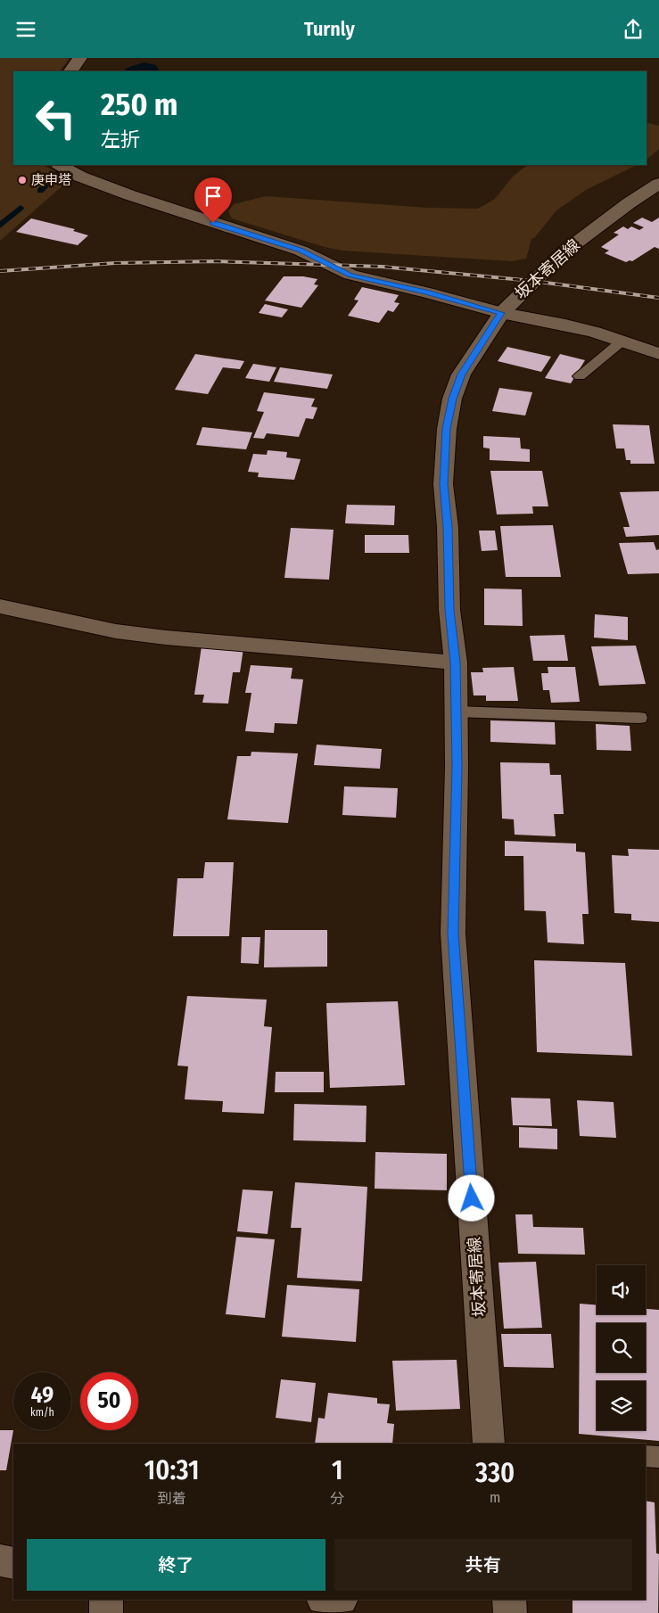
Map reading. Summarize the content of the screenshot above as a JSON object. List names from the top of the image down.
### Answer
{
  "streets": {
    "main road": ["坂本寄居線"]
  },
  "places": ["庚申塔"],
  "page": {
    "header": "Turnly",
    "turn": ["250 m", "左折"],
    "speed": "49 km/h",
    "limit": "50",
    "eta": [
      "10:31",
      "到着",
      "1",
      "分",
      "330",
      "m"
    ],
    "buttons": ["終了", "共有"]
  }
}
